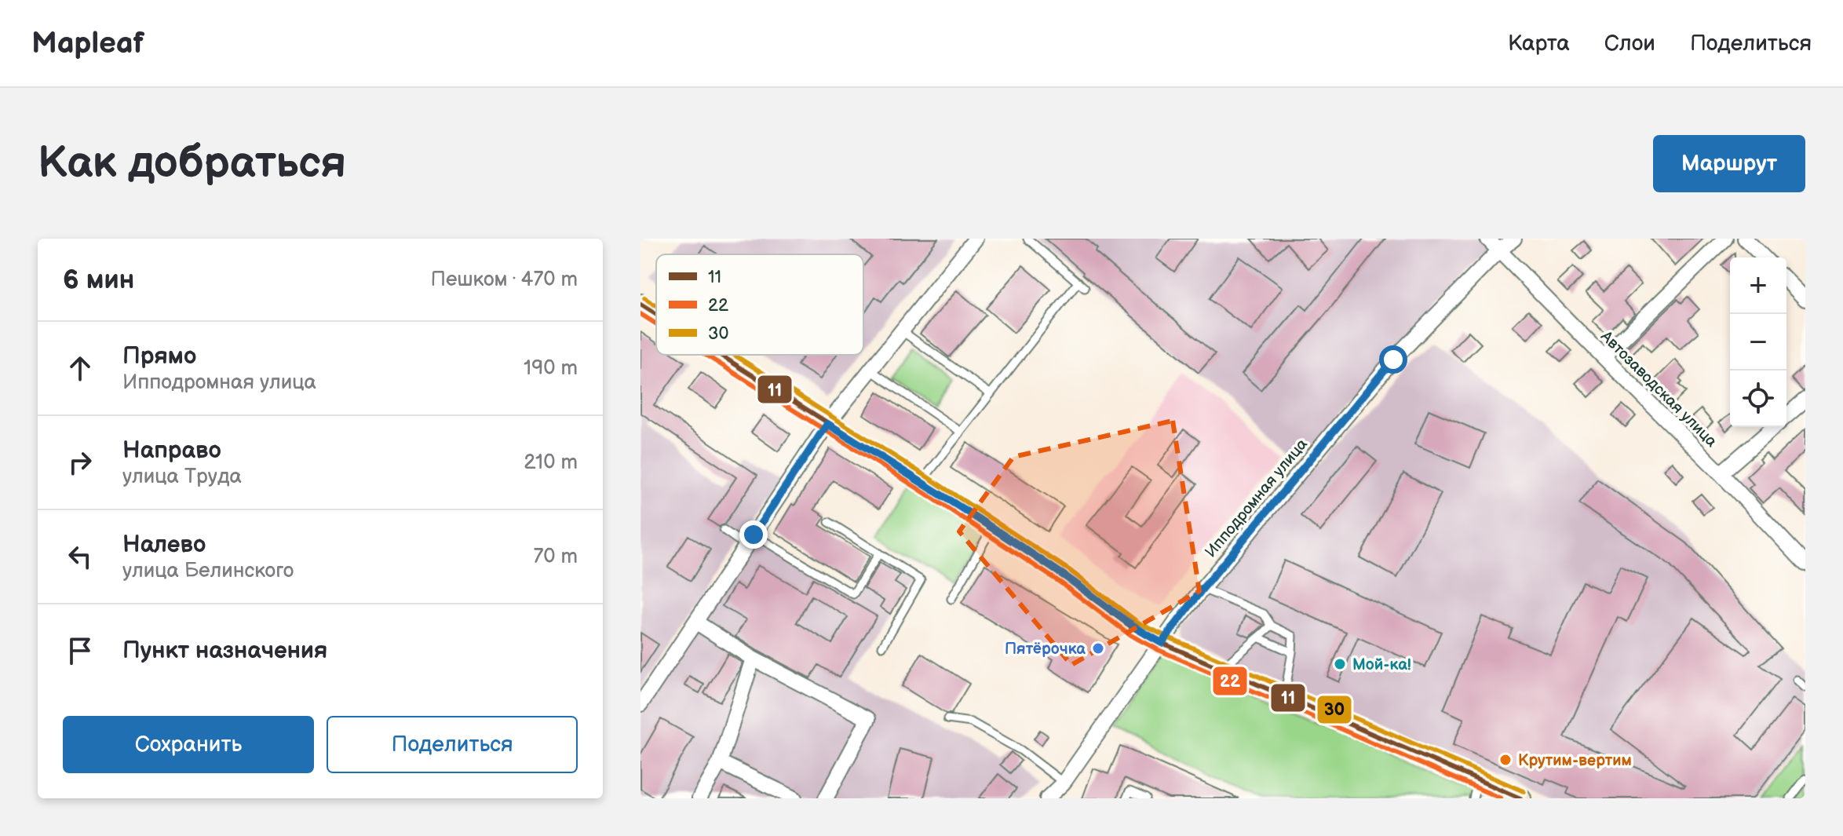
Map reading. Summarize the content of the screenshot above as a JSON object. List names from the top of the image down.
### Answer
{
  "streets": {
    "street": ["Автозаводская улица", "Ипподромная улица"]
  },
  "crossings": [
    ["Автозаводская улица", "Ипподромная улица"]
  ],
  "places": ["Пятёрочка", "Мой-ка!", "Крутим-вертим"],
  "lines": ["transit line 30", "transit line 11", "transit line 22"],
  "legend": ["11", "22", "30"],
  "page": {
    "header": "Mapleaf",
    "nav": ["Карта", "Слои", "Поделиться"],
    "buttons": [
      "Маршрут",
      ["Сохранить", "Поделиться"]
    ],
    "title": "Как добраться",
    "heading": ["6 мин", "Пешком · 470 m"],
    "map_buttons": ["+", "−"],
    "list": [
      ["Прямо", "Ипподромная улица", "190 m"],
      ["Направо", "улица Труда", "210 m"],
      ["Налево", "улица Белинского", "70 m"],
      "Пункт назначения"
    ]
  }
}
